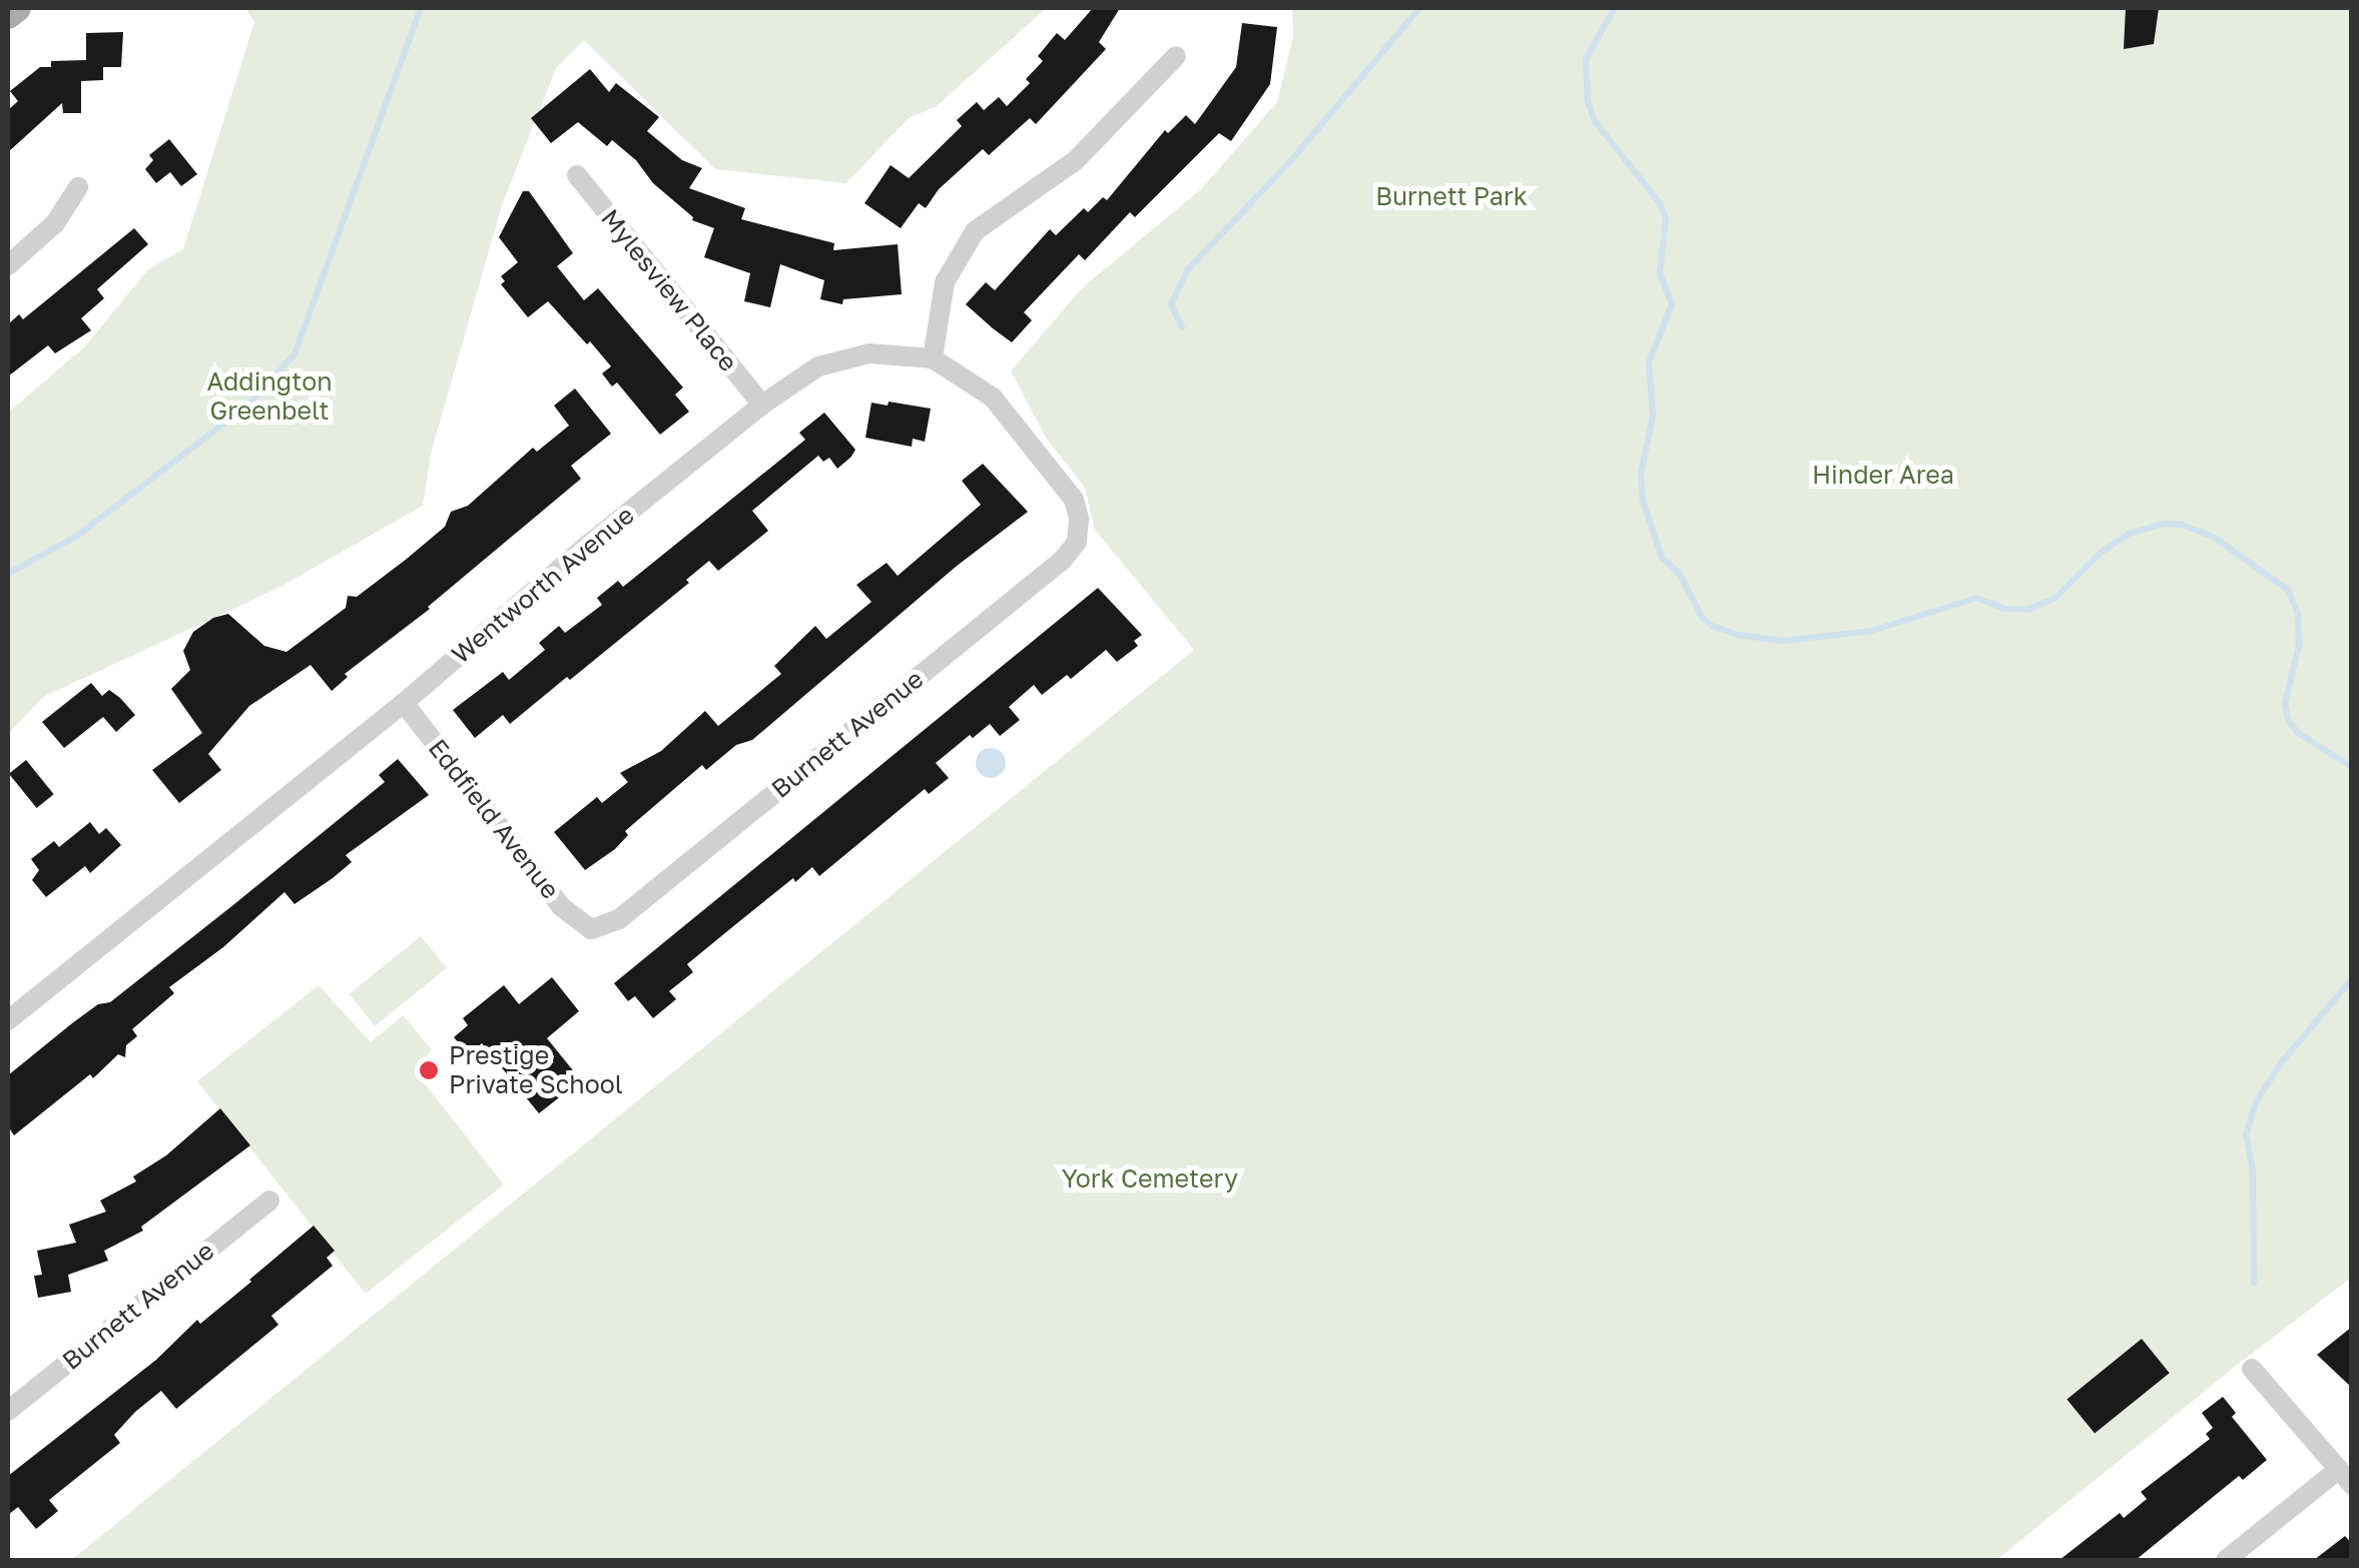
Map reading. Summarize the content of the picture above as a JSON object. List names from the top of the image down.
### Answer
{
  "streets": {
    "street": [
      "Mylesview Place",
      "Wentworth Avenue",
      "Burnett Avenue",
      "Eddfield Avenue"
    ]
  },
  "crossings": [
    ["Mylesview Place", "Wentworth Avenue"],
    ["Wentworth Avenue", "Burnett Avenue"],
    ["Wentworth Avenue", "Eddfield Avenue"],
    ["Burnett Avenue", "Eddfield Avenue"]
  ],
  "parks": [
    "Burnett Park",
    "Addington Greenbelt",
    "Hinder Area",
    "York Cemetery"
  ],
  "places": ["Prestige Private School"]
}
